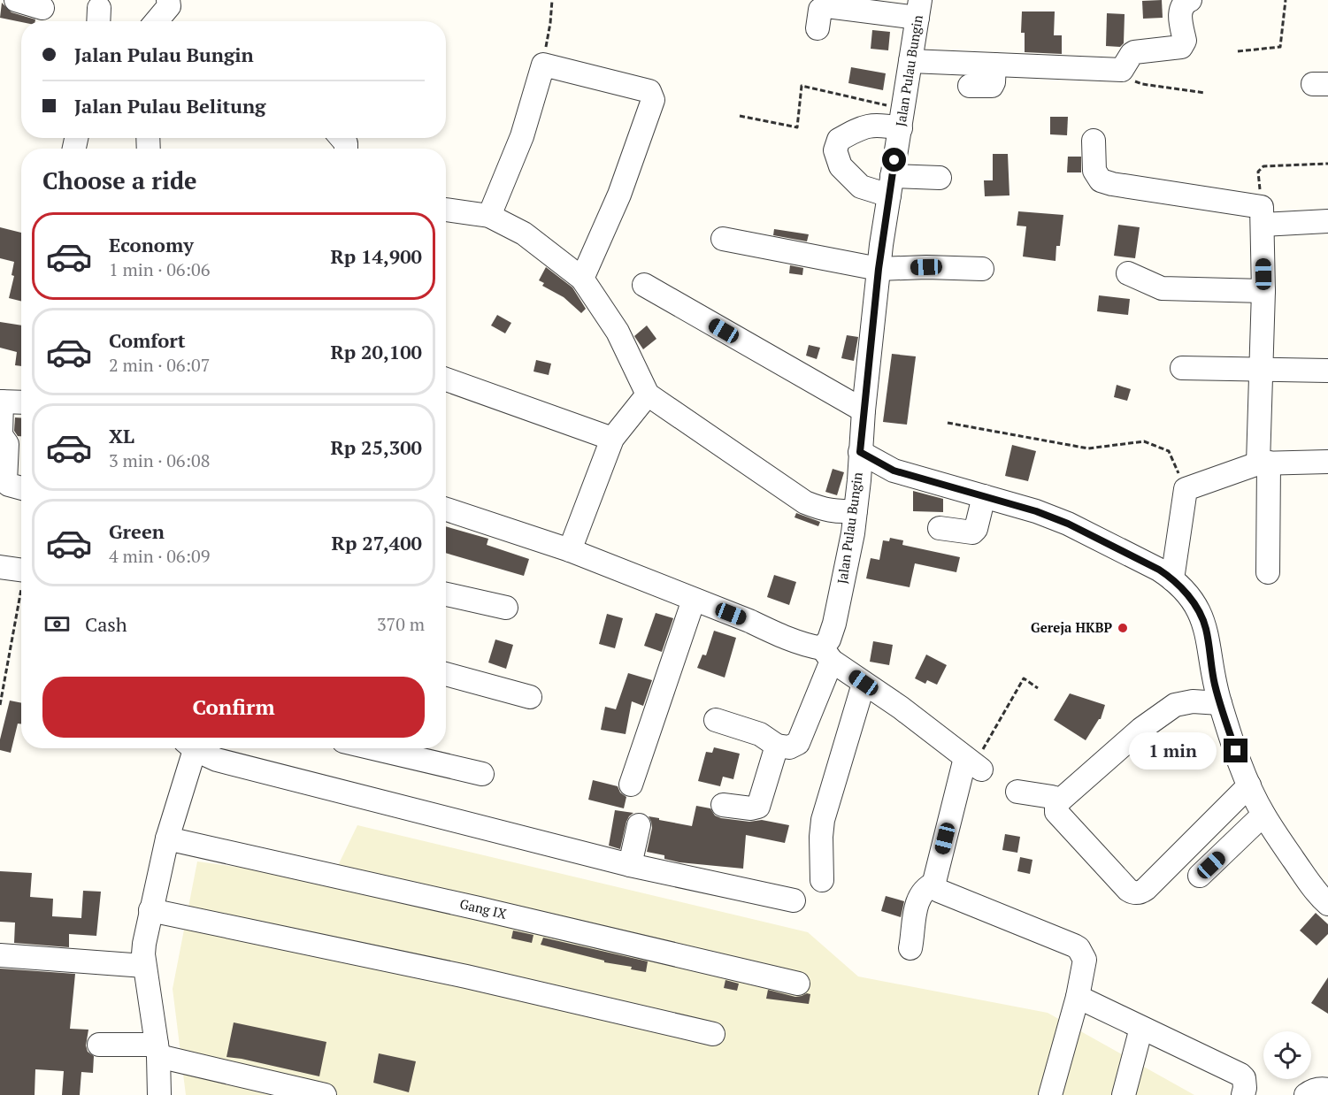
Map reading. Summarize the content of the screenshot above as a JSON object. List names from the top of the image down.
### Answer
{
  "streets": {
    "street": ["Jalan Pulau Bungin", "Gang IX"]
  },
  "places": ["Gereja HKBP"],
  "page": {
    "banner": ["Jalan Pulau Bungin", "Jalan Pulau Belitung"],
    "heading": "Choose a ride",
    "list": [
      {
        "name": "Economy",
        "note": "1 min · 06:06",
        "value": "Rp 14,900"
      },
      {
        "name": "Comfort",
        "note": "2 min · 06:07",
        "value": "Rp 20,100"
      },
      {
        "name": "XL",
        "note": "3 min · 06:08",
        "value": "Rp 25,300"
      },
      {
        "name": "Green",
        "note": "4 min · 06:09",
        "value": "Rp 27,400"
      }
    ],
    "pay": ["Cash", "370 m"],
    "buttons": "Confirm",
    "bubble": "1 min"
  }
}
